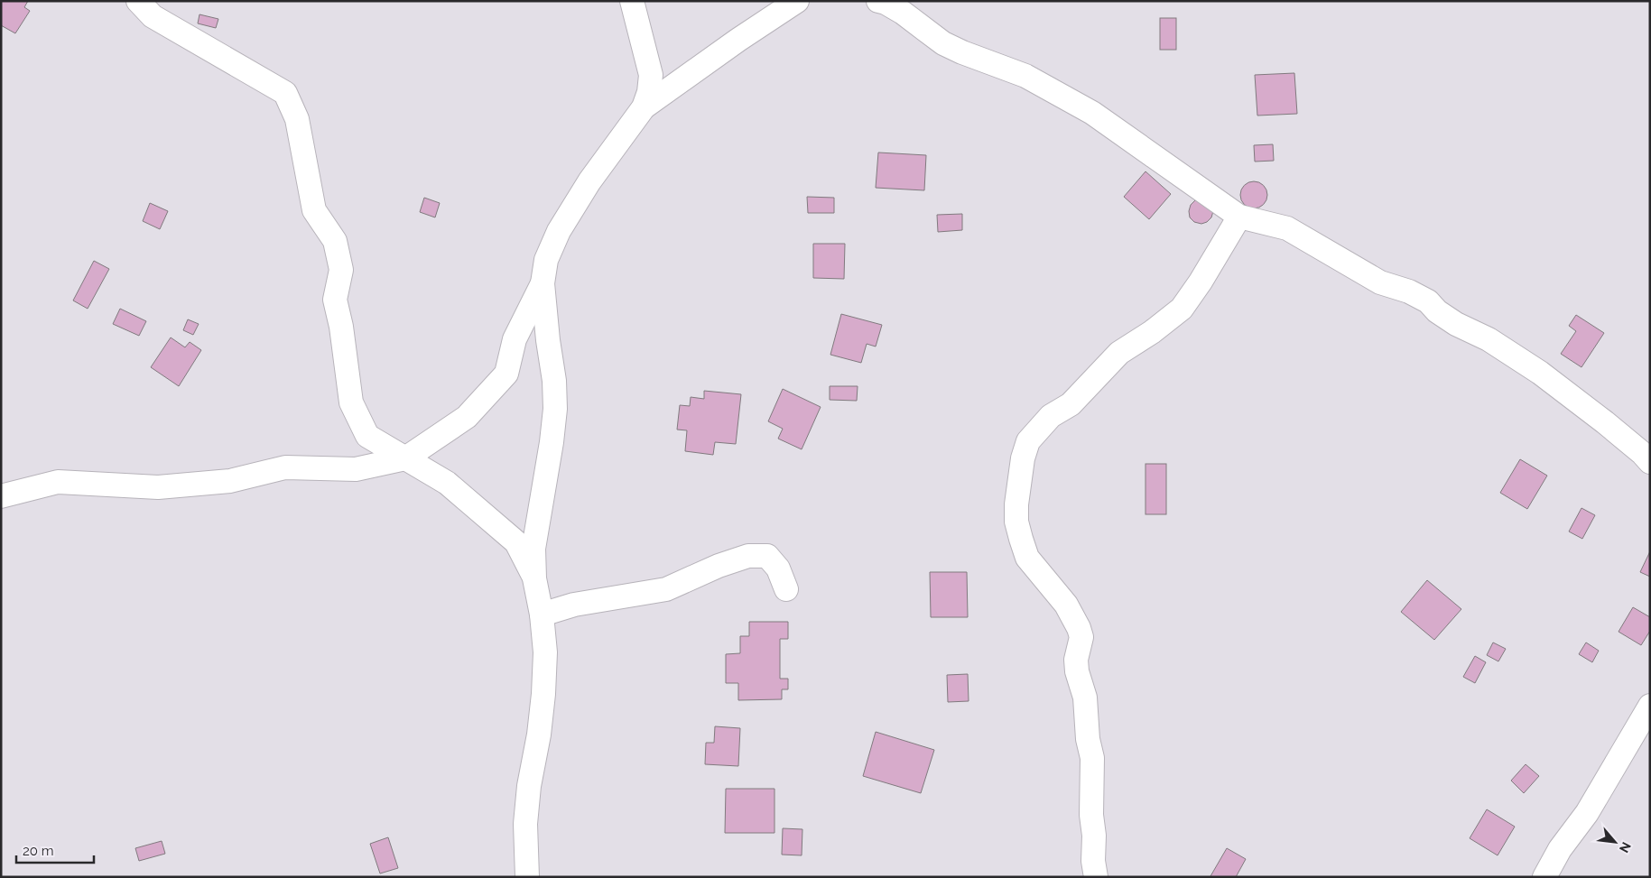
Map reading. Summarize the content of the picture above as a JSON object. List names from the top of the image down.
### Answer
{
  "scale_bar": "20 m",
  "north": "bottom right"
}
